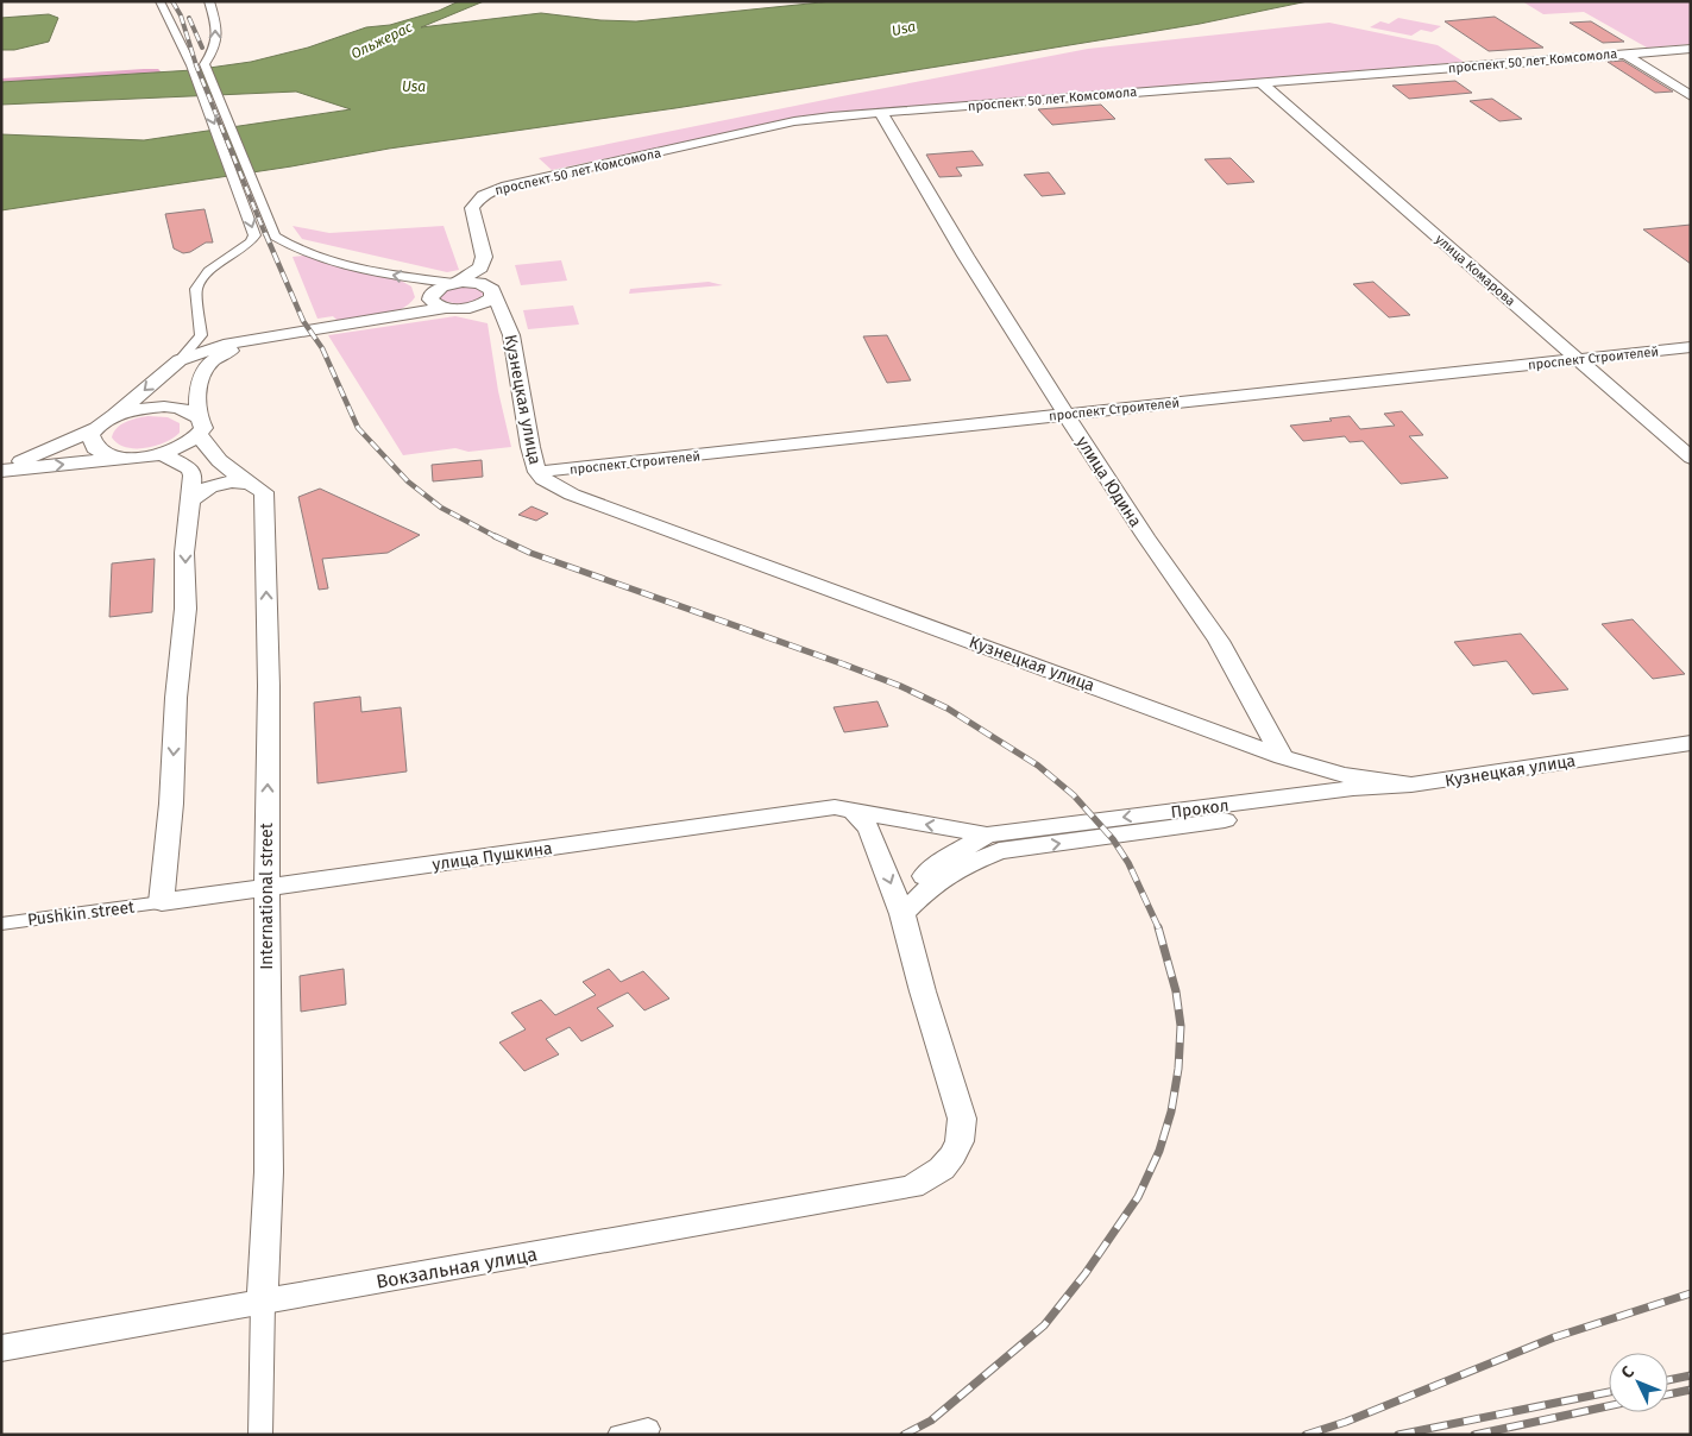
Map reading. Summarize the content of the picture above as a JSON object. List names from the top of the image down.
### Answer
{
  "streets": {
    "main road": [
      "проспект 50 лет Комсомола",
      "улица Комарова",
      "проспект Строителей",
      "Кузнецкая улица",
      "улица Юдина",
      "Прокол",
      "улица Пушкина",
      "International street",
      "Вокзальная улица"
    ],
    "street": ["Pushkin street"]
  },
  "crossings": [
    ["проспект 50 лет Комсомола", "улица Комарова"],
    ["проспект 50 лет Комсомола", "улица Юдина"],
    ["улица Комарова", "проспект Строителей"],
    ["проспект Строителей", "Кузнецкая улица"],
    ["проспект Строителей", "улица Юдина"],
    ["Кузнецкая улица", "улица Юдина"],
    ["Кузнецкая улица", "Прокол"],
    ["Прокол", "улица Пушкина"],
    ["улица Пушкина", "International street"],
    ["улица Пушкина", "Pushkin street"],
    ["International street", "Вокзальная улица"]
  ],
  "water": ["Usa", "Ольжерас"],
  "north": "top left"
}
